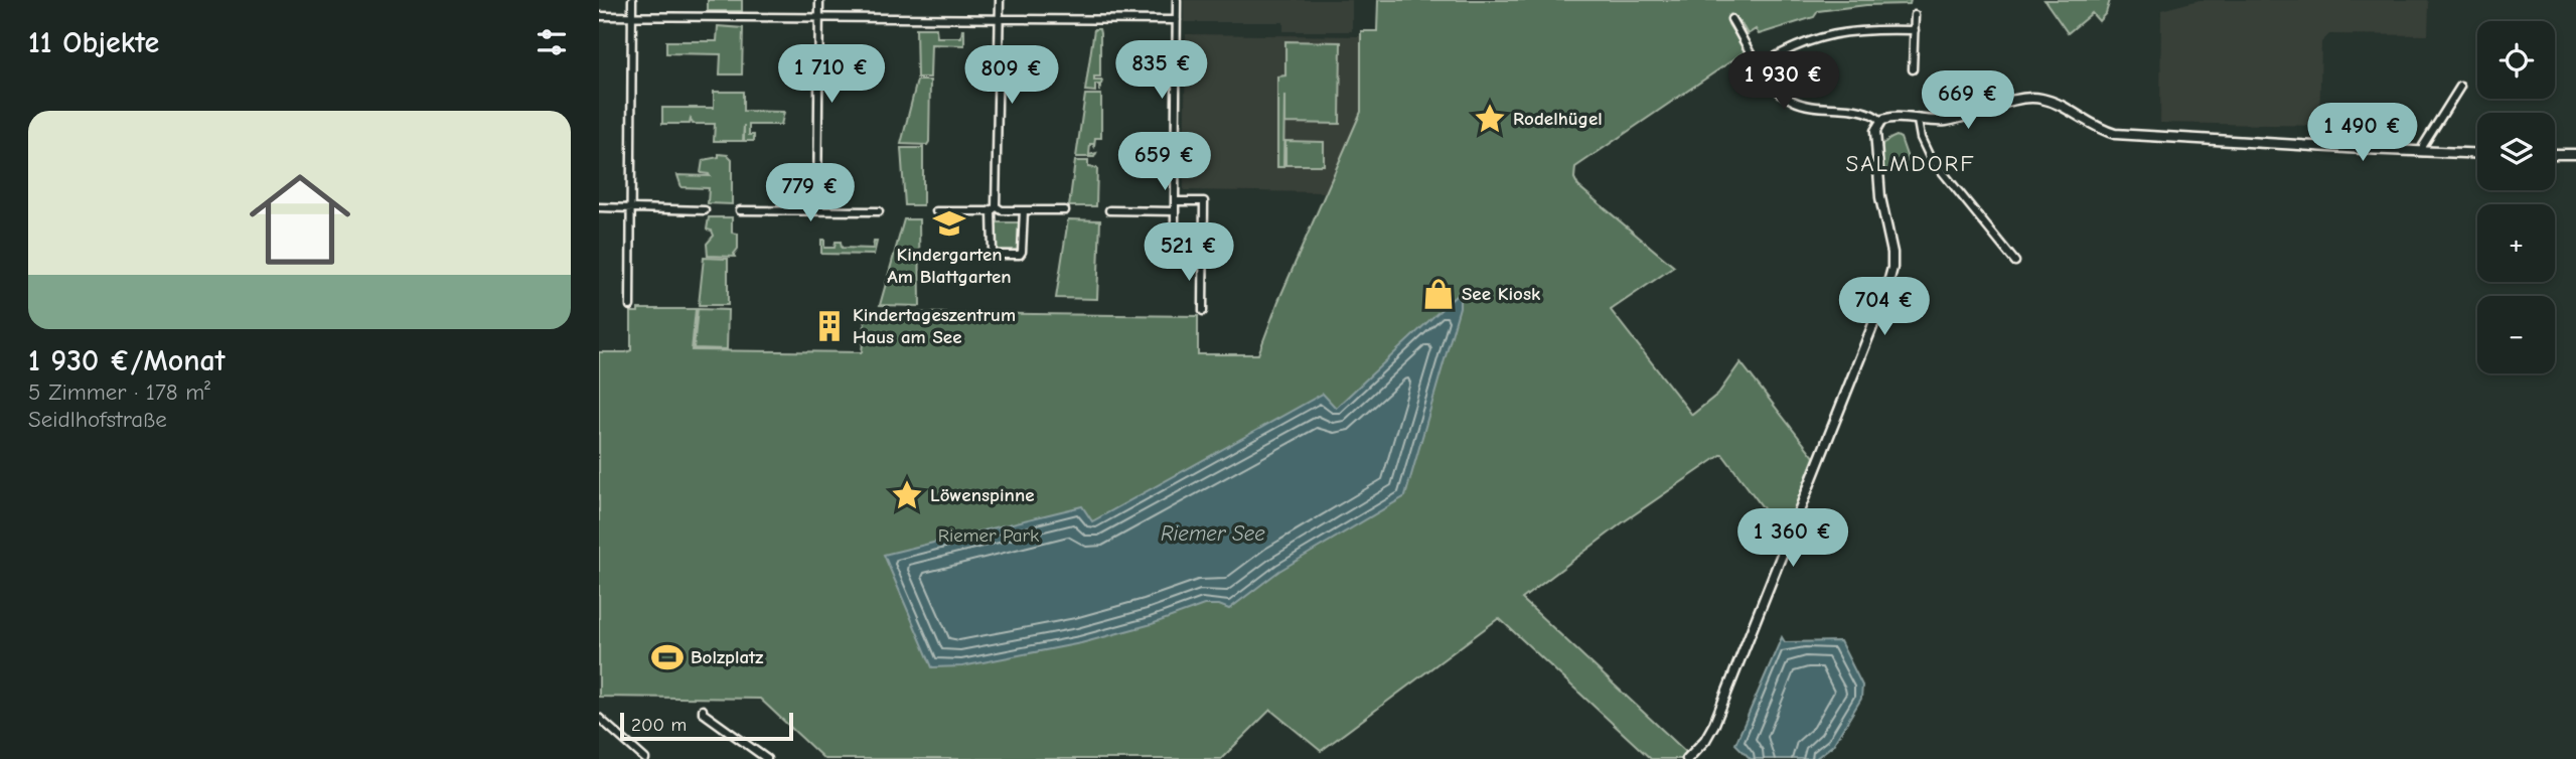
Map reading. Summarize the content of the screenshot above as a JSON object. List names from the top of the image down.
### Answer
{
  "districts": ["SALMDORF"],
  "water": ["Riemer See"],
  "parks": ["Riemer Park"],
  "places": {
    "place": ["Rodelhügel", "Löwenspinne"],
    "school or university": ["Kindergarten Am Blattgarten"],
    "shop": ["See Kiosk"],
    "building": ["Kindertageszentrum Haus am See"],
    "sports": ["Bolzplatz"]
  },
  "scale_bar": "200 m",
  "page": {
    "heading": "11 Objekte",
    "map_buttons": ["+", "−"],
    "price": [
      "835 €",
      "1 710 €",
      "809 €",
      "1 930 €",
      "669 €",
      "1 490 €",
      "659 €",
      "779 €",
      "521 €",
      "704 €",
      "1 360 €"
    ],
    "list": [
      {
        "name": "1 930 €/Monat",
        "note": "5 Zimmer · 178 m² · Seidlhofstraße"
      }
    ],
    "scale": "200 m"
  }
}
